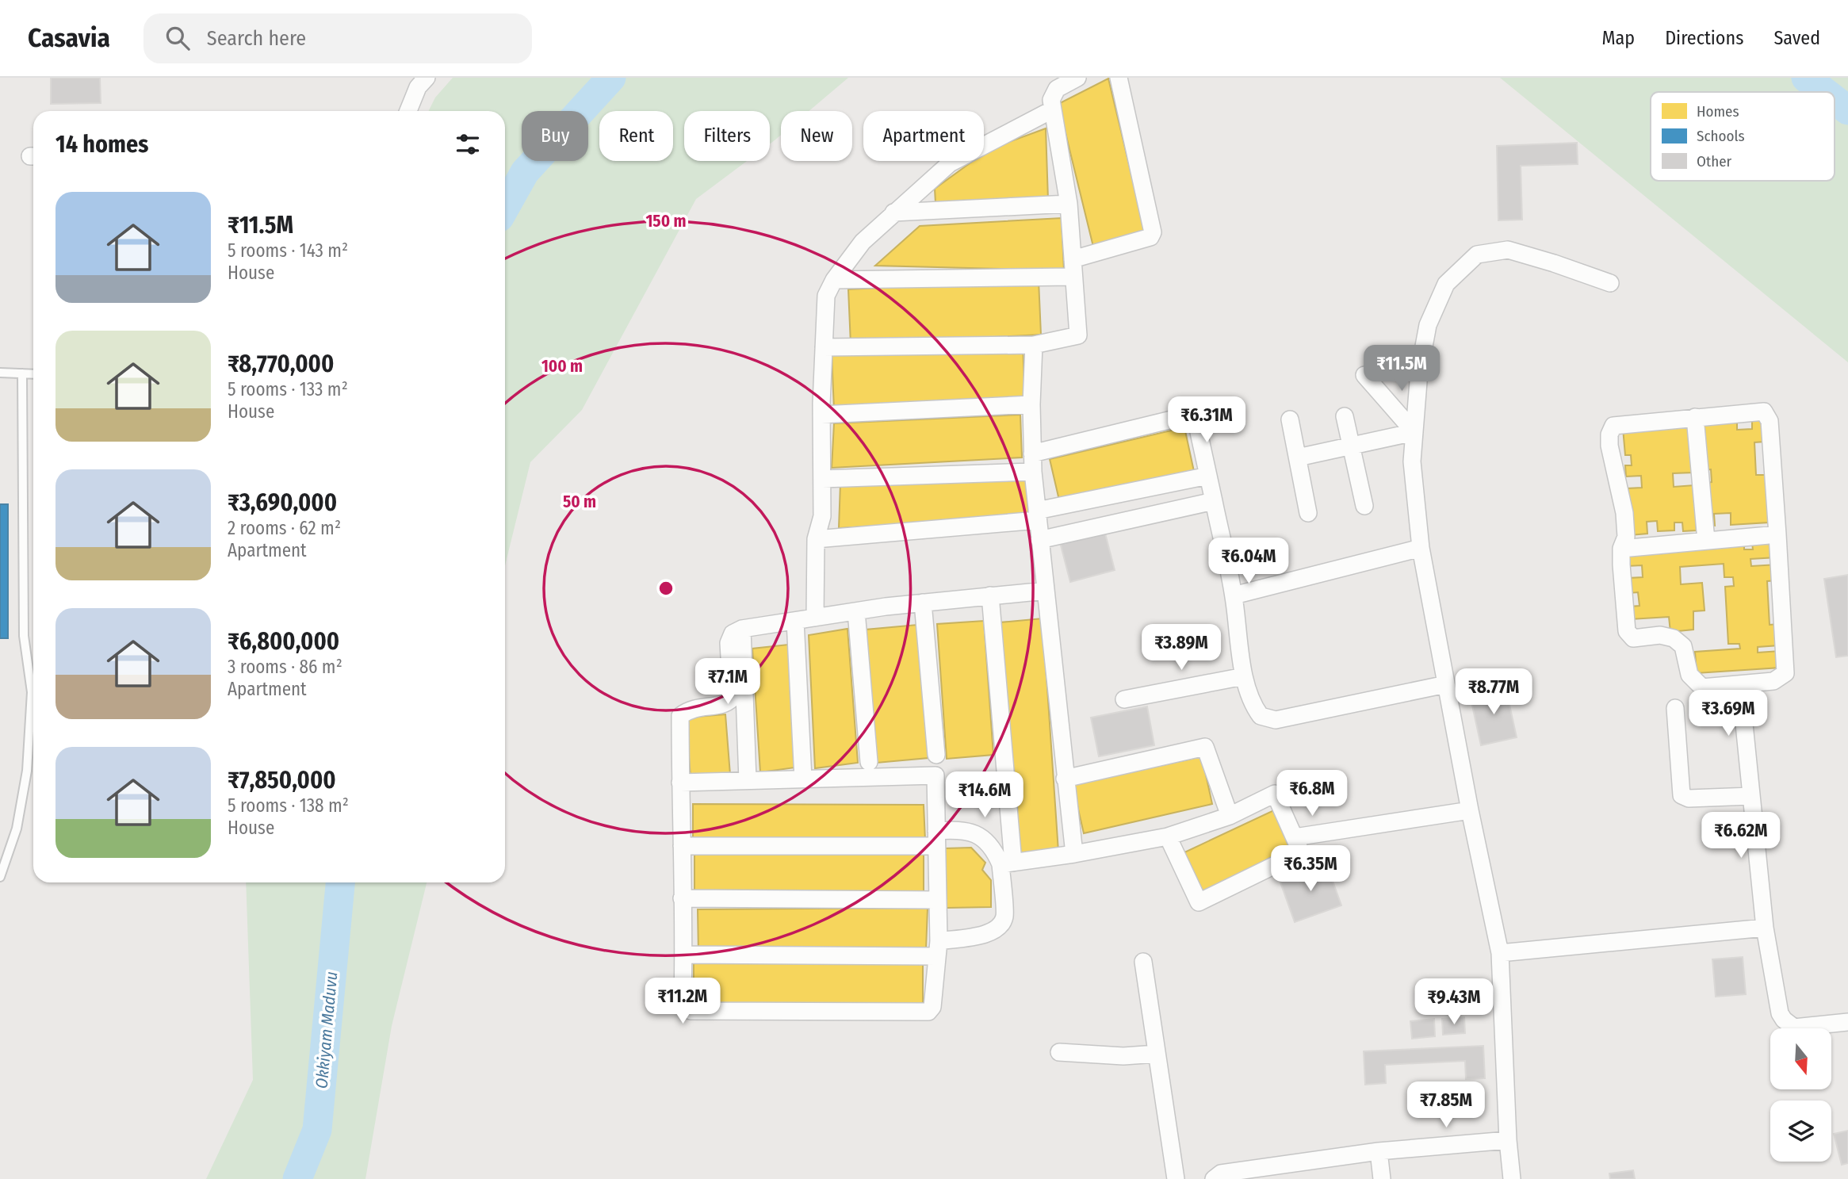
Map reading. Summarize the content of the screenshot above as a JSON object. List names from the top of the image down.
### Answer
{
  "water": ["Okkiyam Maduvu"],
  "legend": ["Homes", "Schools", "Other"],
  "north": "bottom",
  "page": {
    "header": "Casavia",
    "search": "Search here",
    "nav": ["Map", "Directions", "Saved"],
    "chip": [
      "Buy",
      "Rent",
      "Filters",
      "New",
      "Apartment"
    ],
    "heading": "14 homes",
    "list": [
      {
        "name": "₹11.5M",
        "note": "5 rooms · 143 m² · House"
      },
      {
        "name": "₹8,770,000",
        "note": "5 rooms · 133 m² · House"
      },
      {
        "name": "₹3,690,000",
        "note": "2 rooms · 62 m² · Apartment"
      },
      {
        "name": "₹6,800,000",
        "note": "3 rooms · 86 m² · Apartment"
      },
      {
        "name": "₹7,850,000",
        "note": "5 rooms · 138 m² · House"
      }
    ],
    "price": [
      "₹11.5M",
      "₹6.31M",
      "₹6.04M",
      "₹3.89M",
      "₹7.1M",
      "₹8.77M",
      "₹3.69M",
      "₹6.8M",
      "₹14.6M",
      "₹6.62M",
      "₹6.35M",
      "₹11.2M",
      "₹9.43M",
      "₹7.85M"
    ]
  },
  "rings": ["150 m", "100 m", "50 m"]
}
